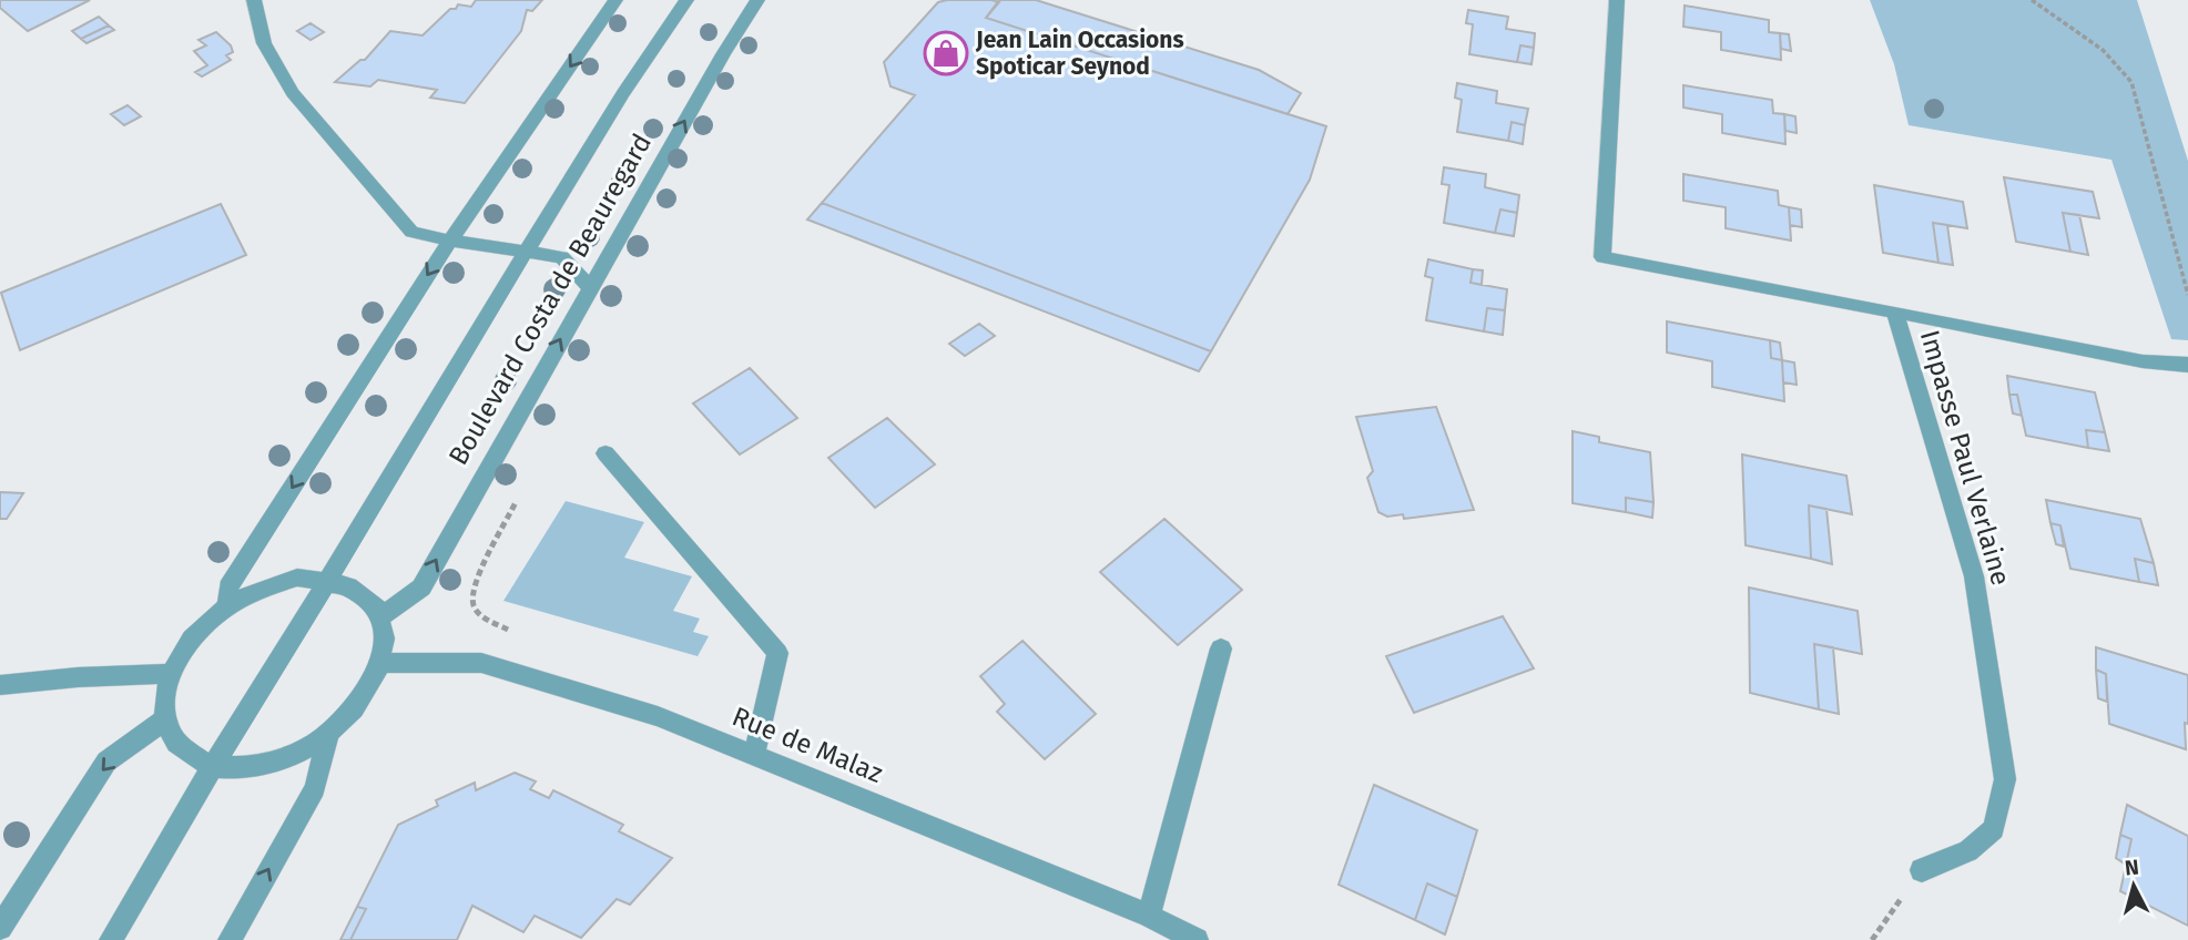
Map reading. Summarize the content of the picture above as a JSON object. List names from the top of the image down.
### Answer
{
  "streets": {
    "street": ["Boulevard Costa de Beauregard", "Impasse Paul Verlaine", "Rue de Malaz"]
  },
  "places": {
    "shop": ["Jean Lain Occasions Spoticar Seynod"]
  },
  "north": "top"
}
